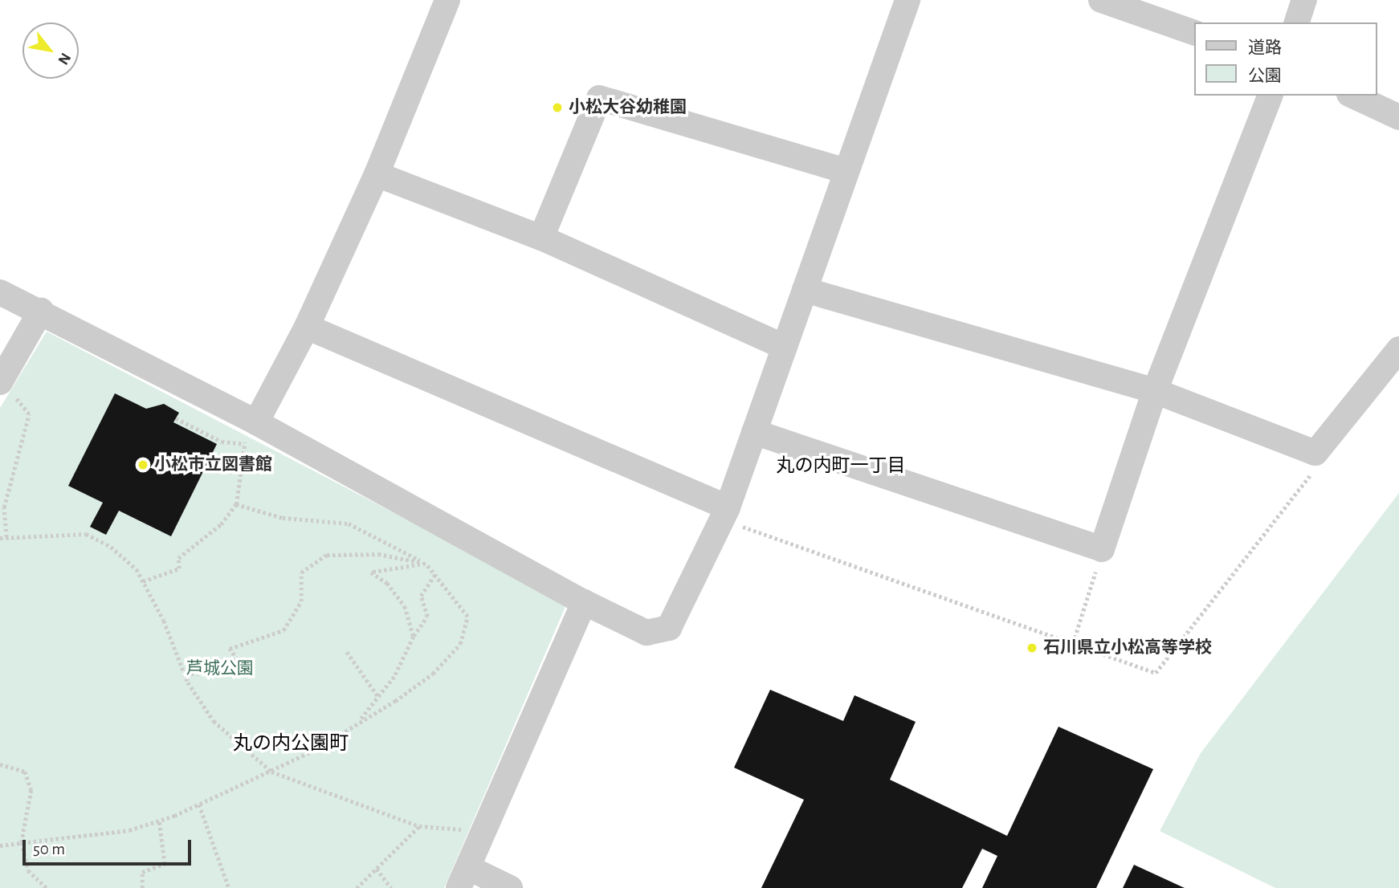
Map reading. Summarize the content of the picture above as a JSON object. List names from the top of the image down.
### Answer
{
  "districts": ["丸の内町一丁目", "丸の内公園町"],
  "parks": ["芦城公園"],
  "places": ["小松大谷幼稚園", "小松市立図書館", "石川県立小松高等学校"],
  "legend": ["道路", "公園"],
  "scale_bar": "50 m",
  "north": "bottom right"
}
